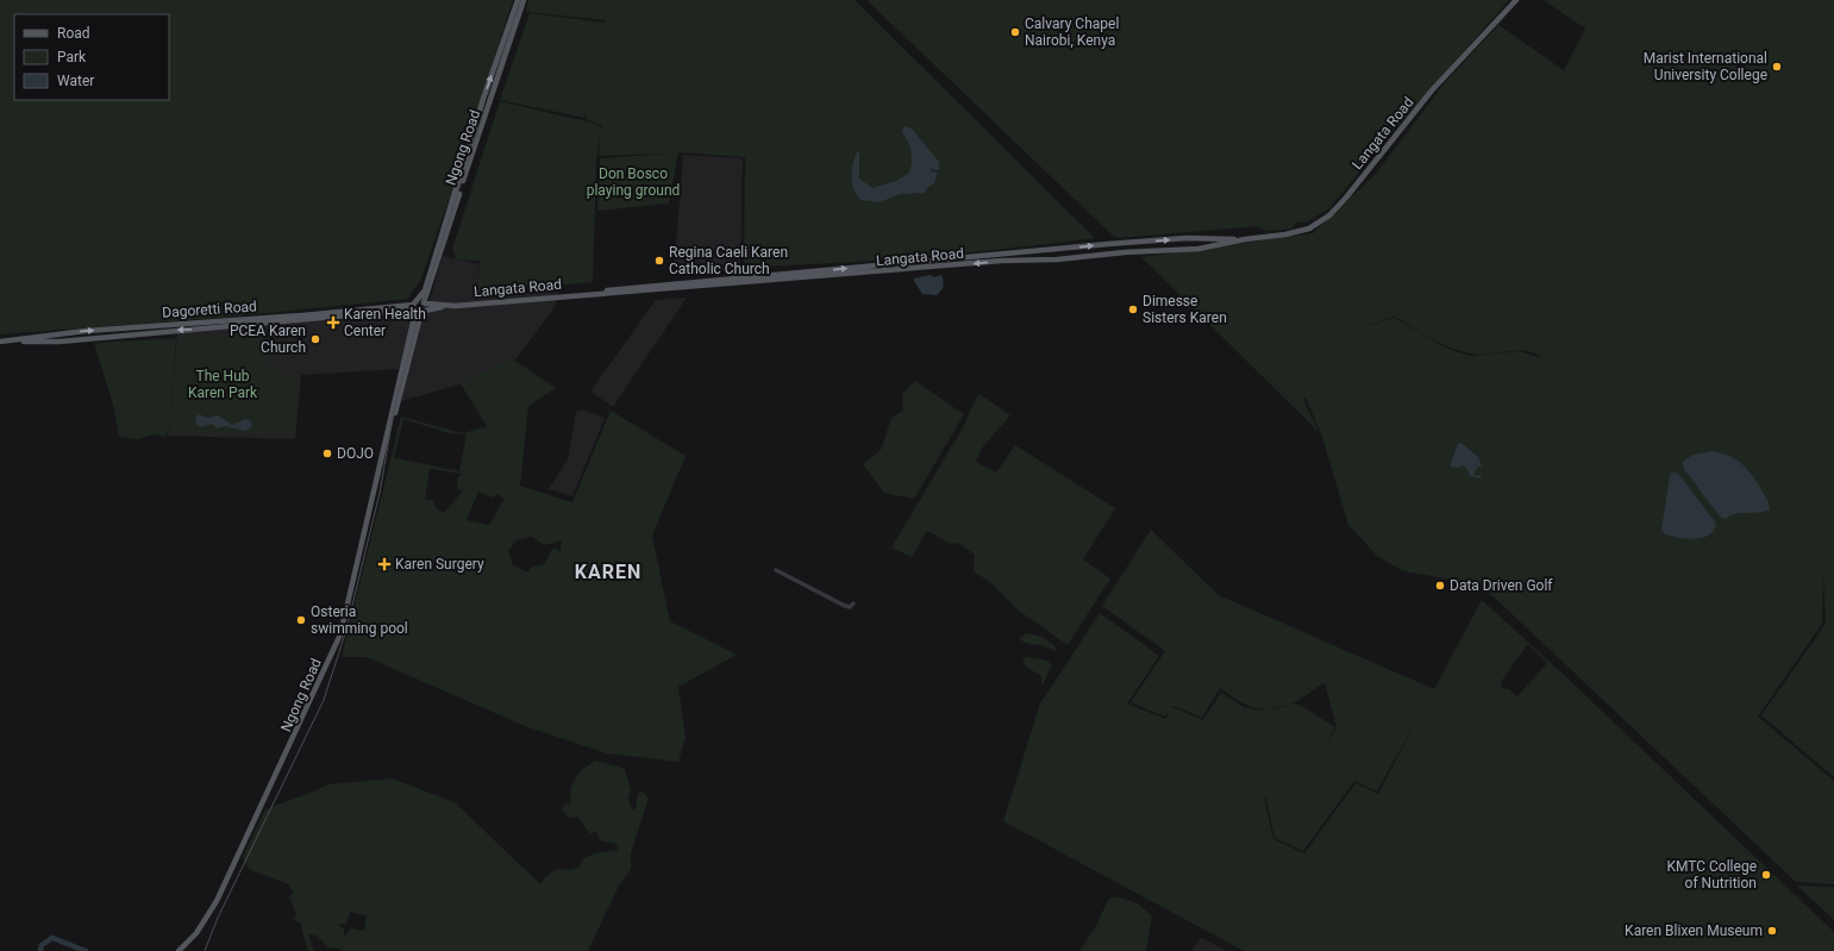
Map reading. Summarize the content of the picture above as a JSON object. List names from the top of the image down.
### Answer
{
  "streets": {
    "main road": ["Langata Road", "Ngong Road", "Dagoretti Road"]
  },
  "crossings": [
    ["Ngong Road", "Dagoretti Road"]
  ],
  "districts": ["KAREN"],
  "parks": ["Don Bosco playing ground", "The Hub Karen Park"],
  "places": {
    "other": [
      "Calvary Chapel Nairobi, Kenya",
      "Marist International University College",
      "Regina Caeli Karen Catholic Church",
      "Dimesse Sisters Karen",
      "PCEA Karen Church",
      "DOJO",
      "Data Driven Golf",
      "Osteria swimming pool",
      "KMTC College of Nutrition",
      "Karen Blixen Museum"
    ],
    "health": ["Karen Health Center", "Karen Surgery"]
  },
  "legend": ["Road", "Park", "Water"]
}
